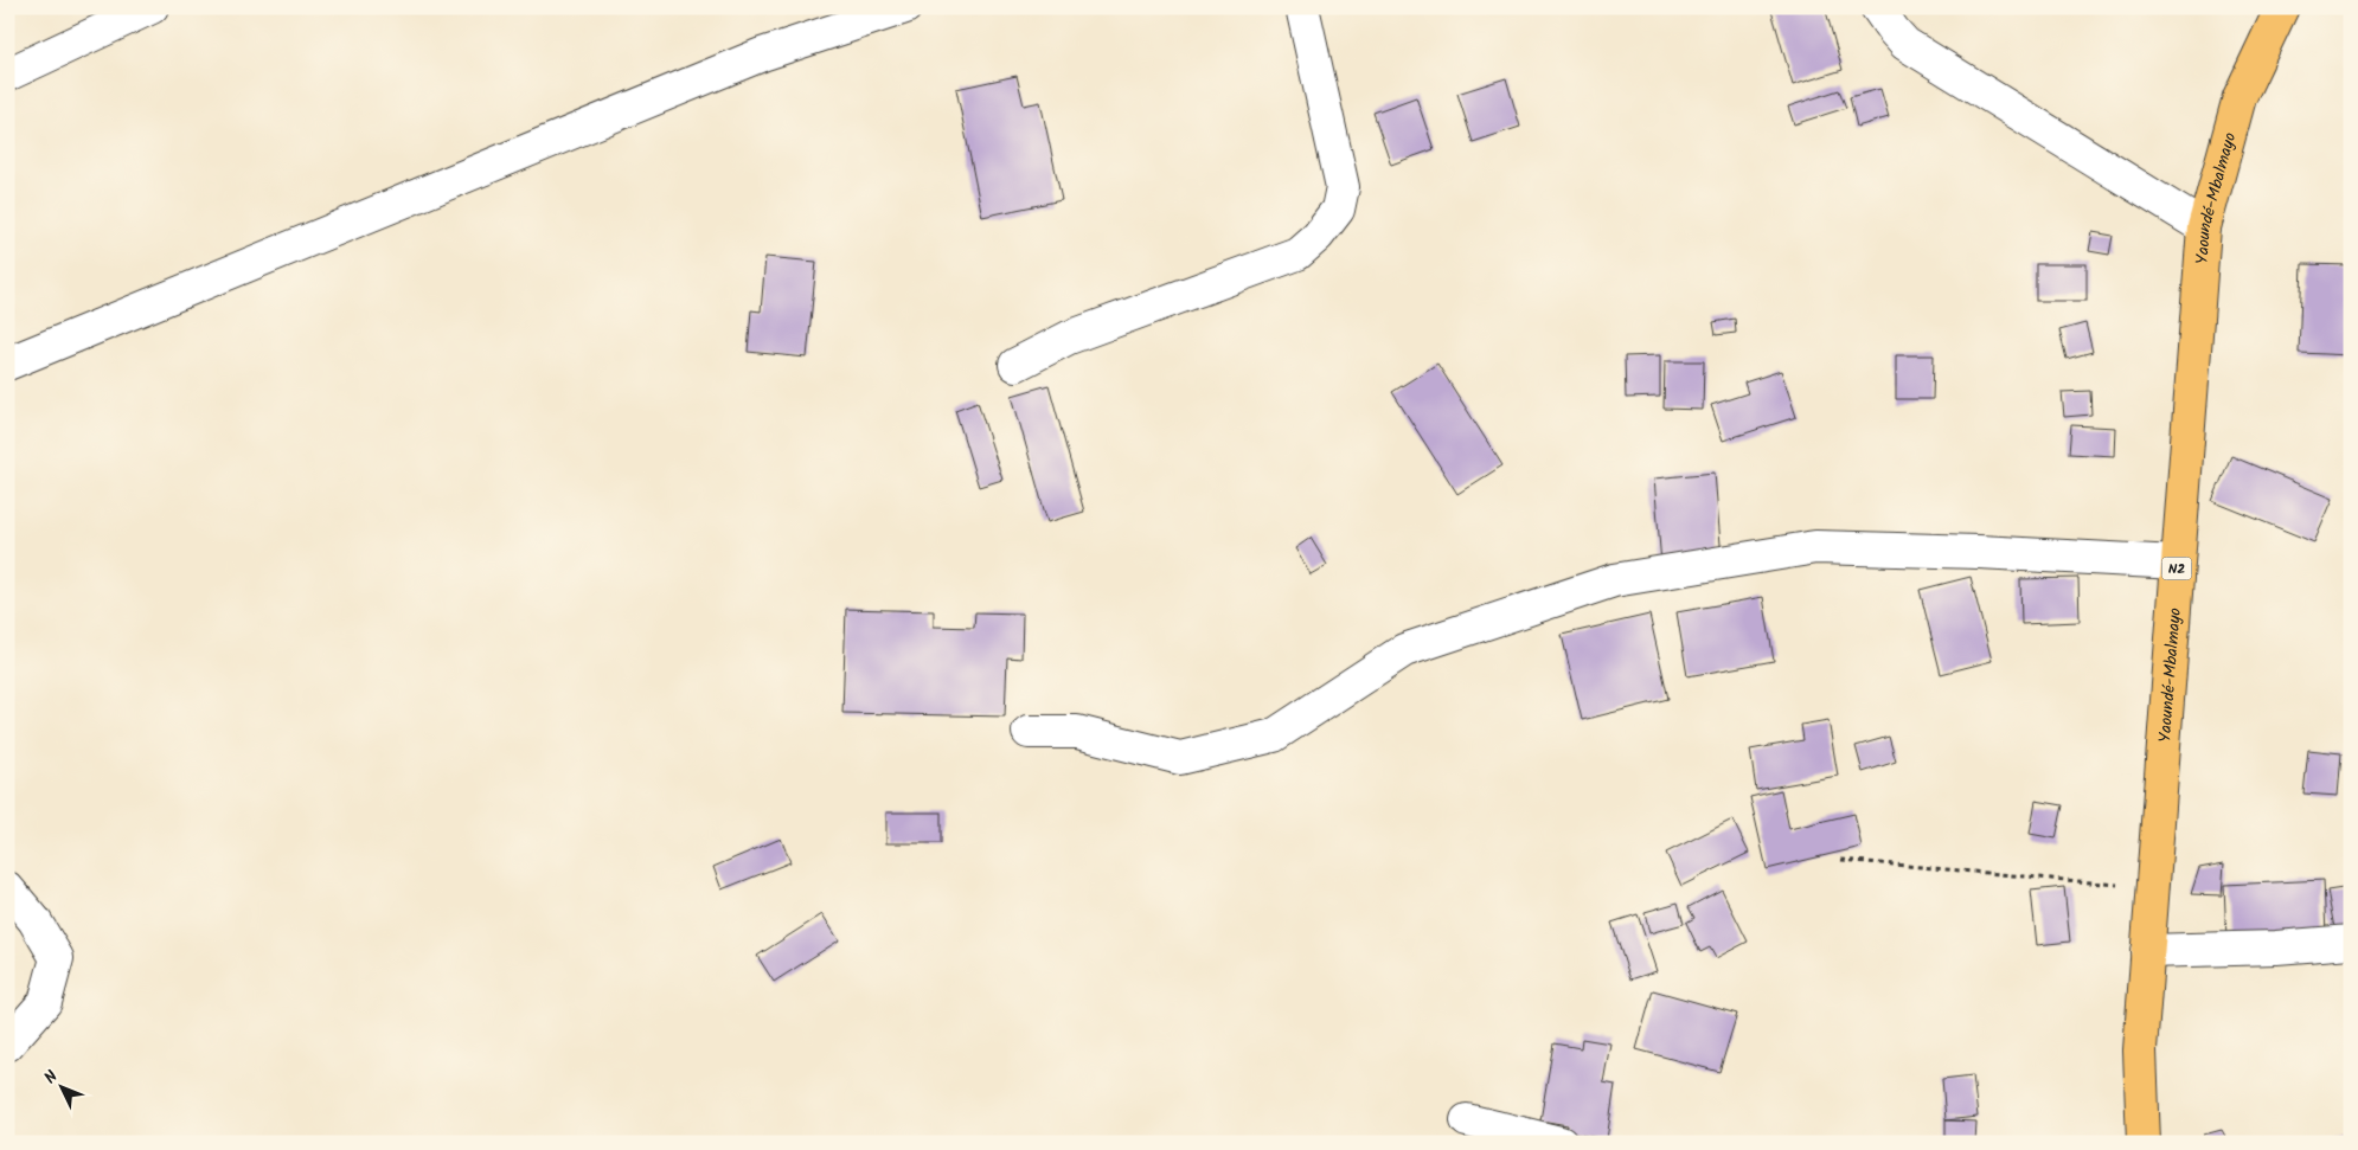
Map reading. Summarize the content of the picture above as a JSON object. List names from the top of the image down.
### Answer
{
  "streets": {
    "highway": ["Yaoundé-Mbalmayo", "N2"]
  },
  "north": "top left"
}
